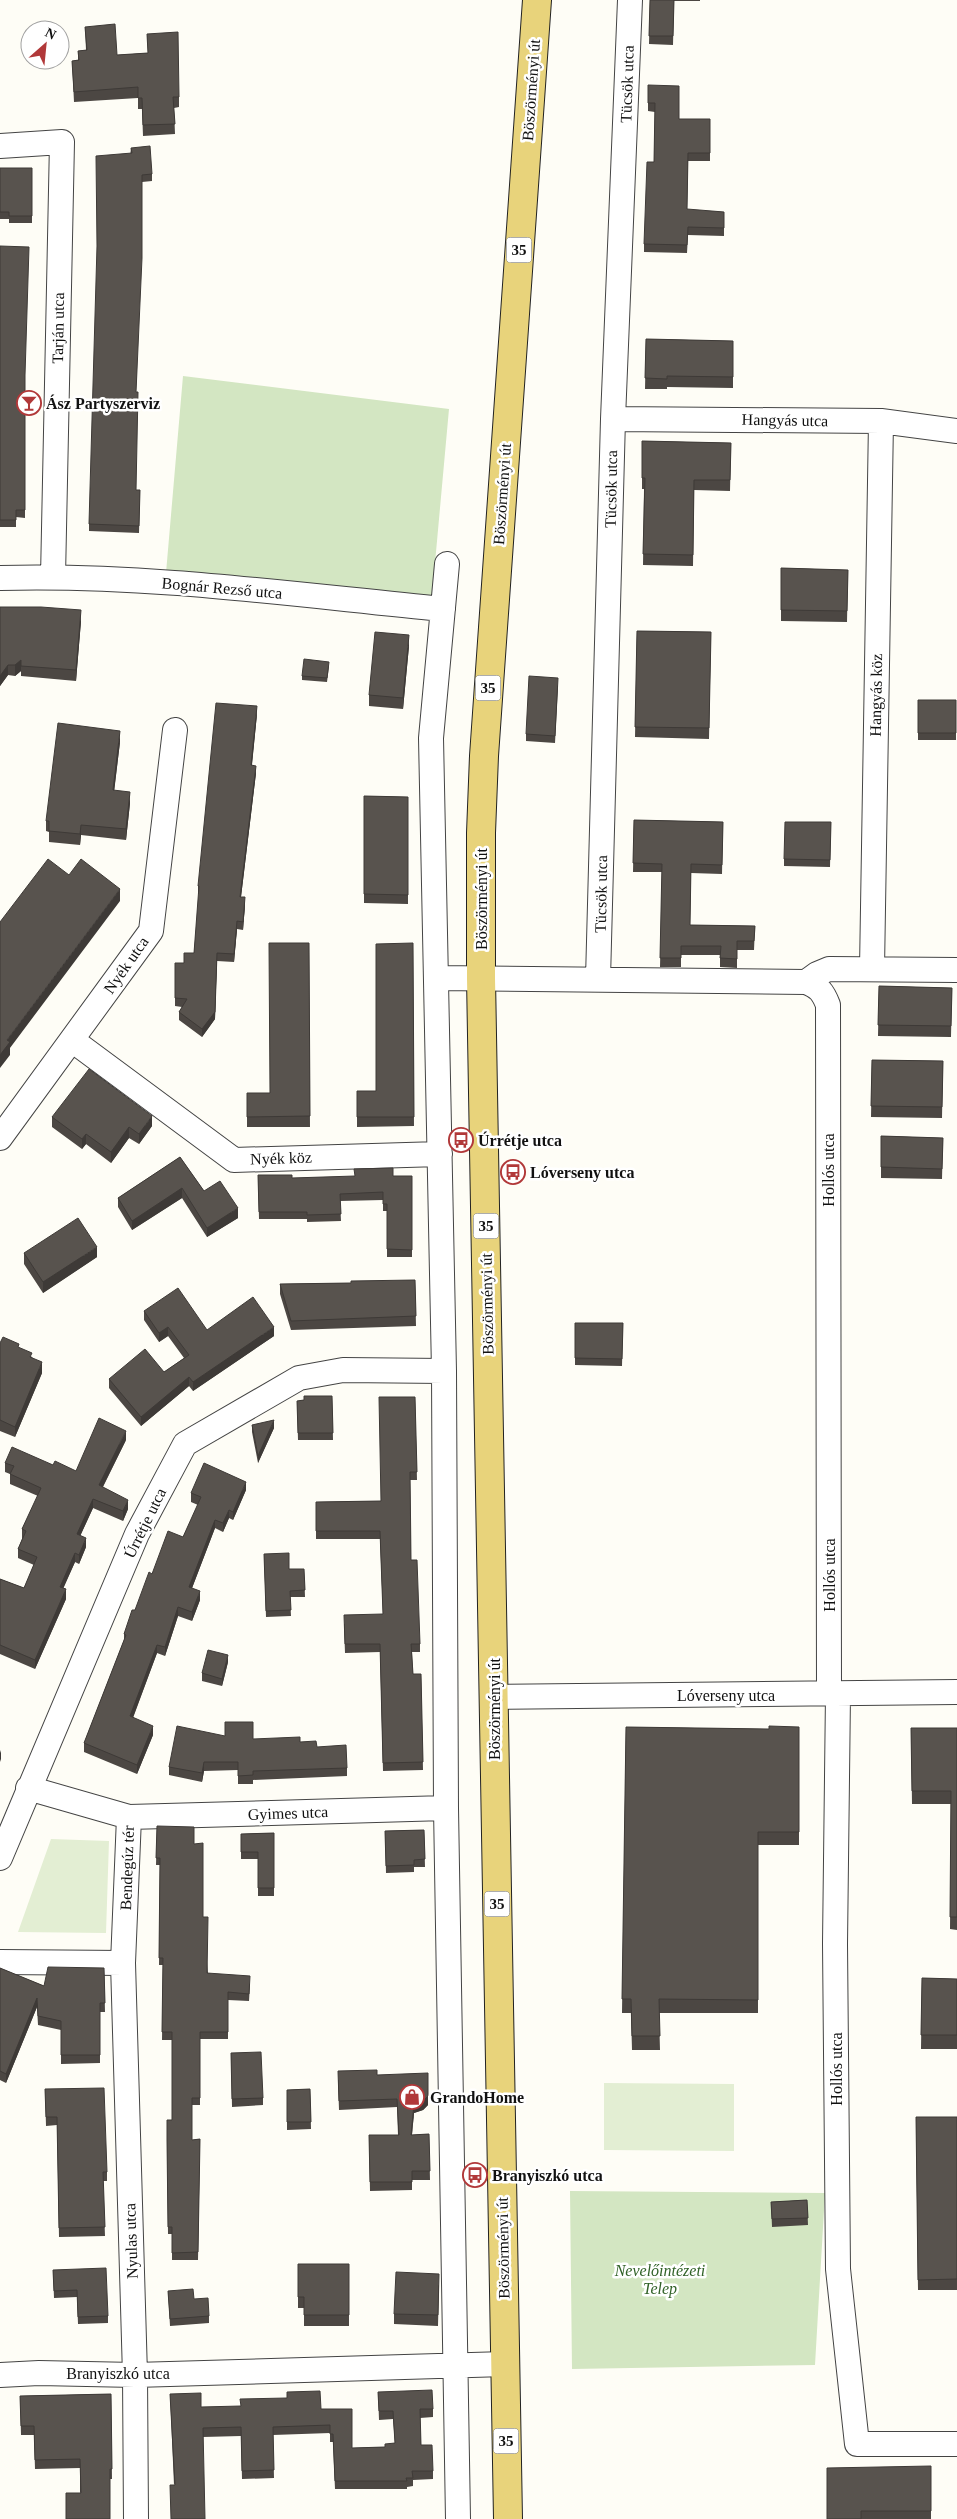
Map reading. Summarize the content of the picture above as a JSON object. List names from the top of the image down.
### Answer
{
  "streets": {
    "main road": ["Böszörményi út", "35"],
    "street": [
      "Tücsök utca",
      "Tarján utca",
      "Hangyás utca",
      "Bognár Rezső utca",
      "Hangyás köz",
      "Nyék utca",
      "Nyék köz",
      "Hollós utca",
      "Úrrétje utca",
      "Lóverseny utca",
      "Gyimes utca",
      "Bendegúz tér",
      "Nyulas utca",
      "Branyiszkó utca"
    ]
  },
  "crossings": [
    ["Tücsök utca", "Hangyás utca"],
    ["Böszörményi út", "Lóverseny utca"],
    ["Böszörményi út", "Branyiszkó utca"],
    ["Tarján utca", "Bognár Rezső utca"],
    ["Hangyás utca", "Hangyás köz"],
    ["Nyék utca", "Nyék köz"],
    ["Hollós utca", "Lóverseny utca"],
    ["Úrrétje utca", "Bendegúz tér"],
    ["Gyimes utca", "Bendegúz tér"],
    ["Bendegúz tér", "Nyulas utca"],
    ["Nyulas utca", "Branyiszkó utca"]
  ],
  "parks": ["Nevelőintézeti Telep"],
  "places": {
    "bar": ["Ász Partyszerviz"],
    "bus stop": ["Úrrétje utca", "Lóverseny utca", "Branyiszkó utca"],
    "shop": ["GrandoHome"]
  },
  "north": "top right"
}
